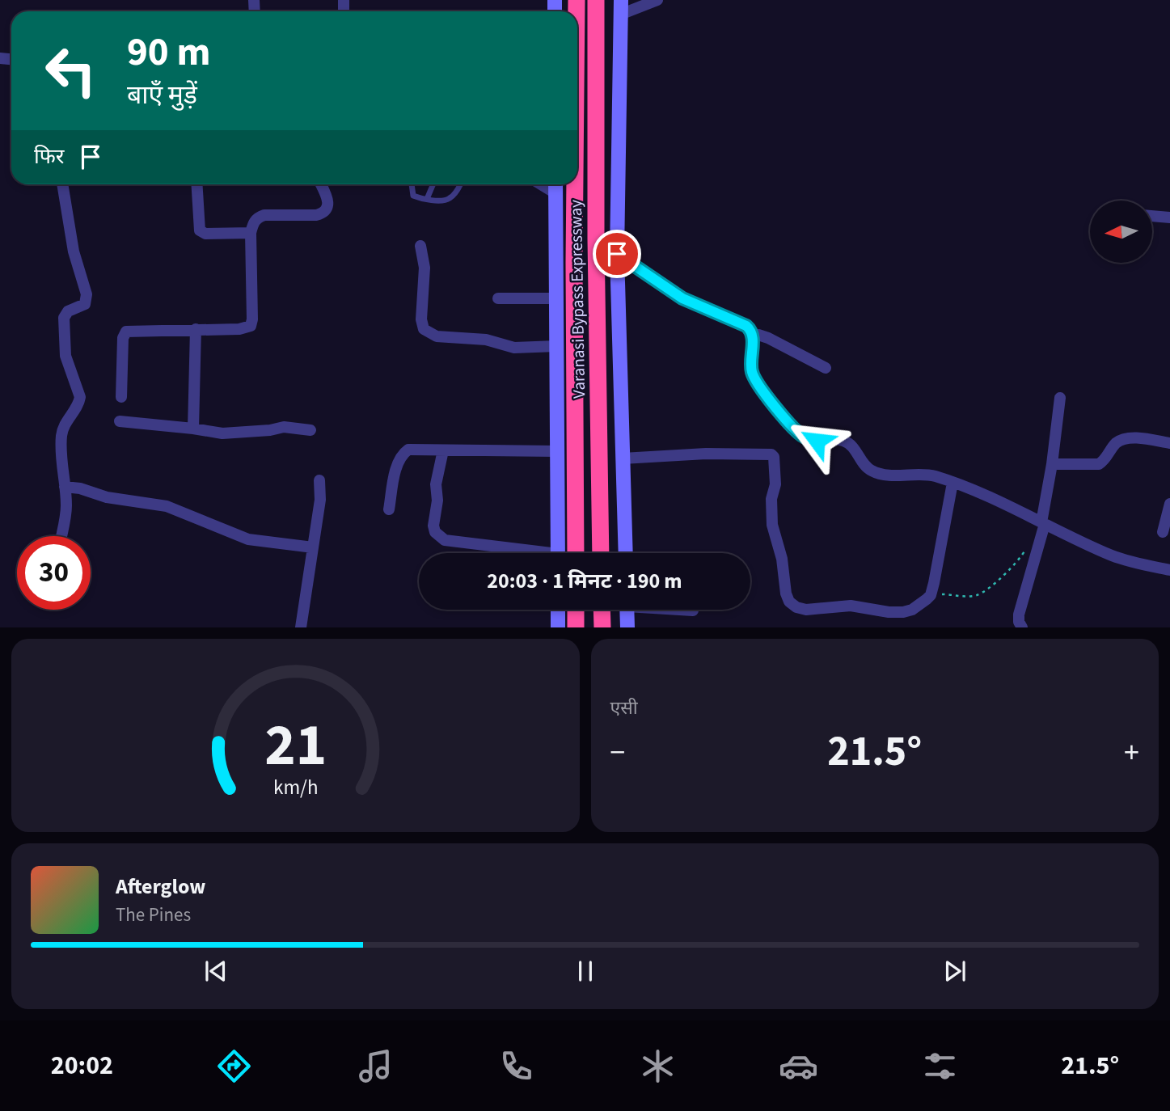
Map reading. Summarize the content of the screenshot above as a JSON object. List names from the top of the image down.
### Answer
{
  "streets": {
    "highway": ["Varanasi Bypass Expressway"]
  },
  "north": "left",
  "page": {
    "turn": ["90 m", "बाएँ मुड़ें"],
    "then": "फिर",
    "limit": "30",
    "trip": "20:03 · 1 मिनट · 190 m",
    "tile": "एसी",
    "heat": ["−", "21.5°", "+"],
    "song": ["Afterglow", "The Pines"],
    "tabs": ["20:02", "21.5°"],
    "gauge": ["21", "km/h"]
  }
}
